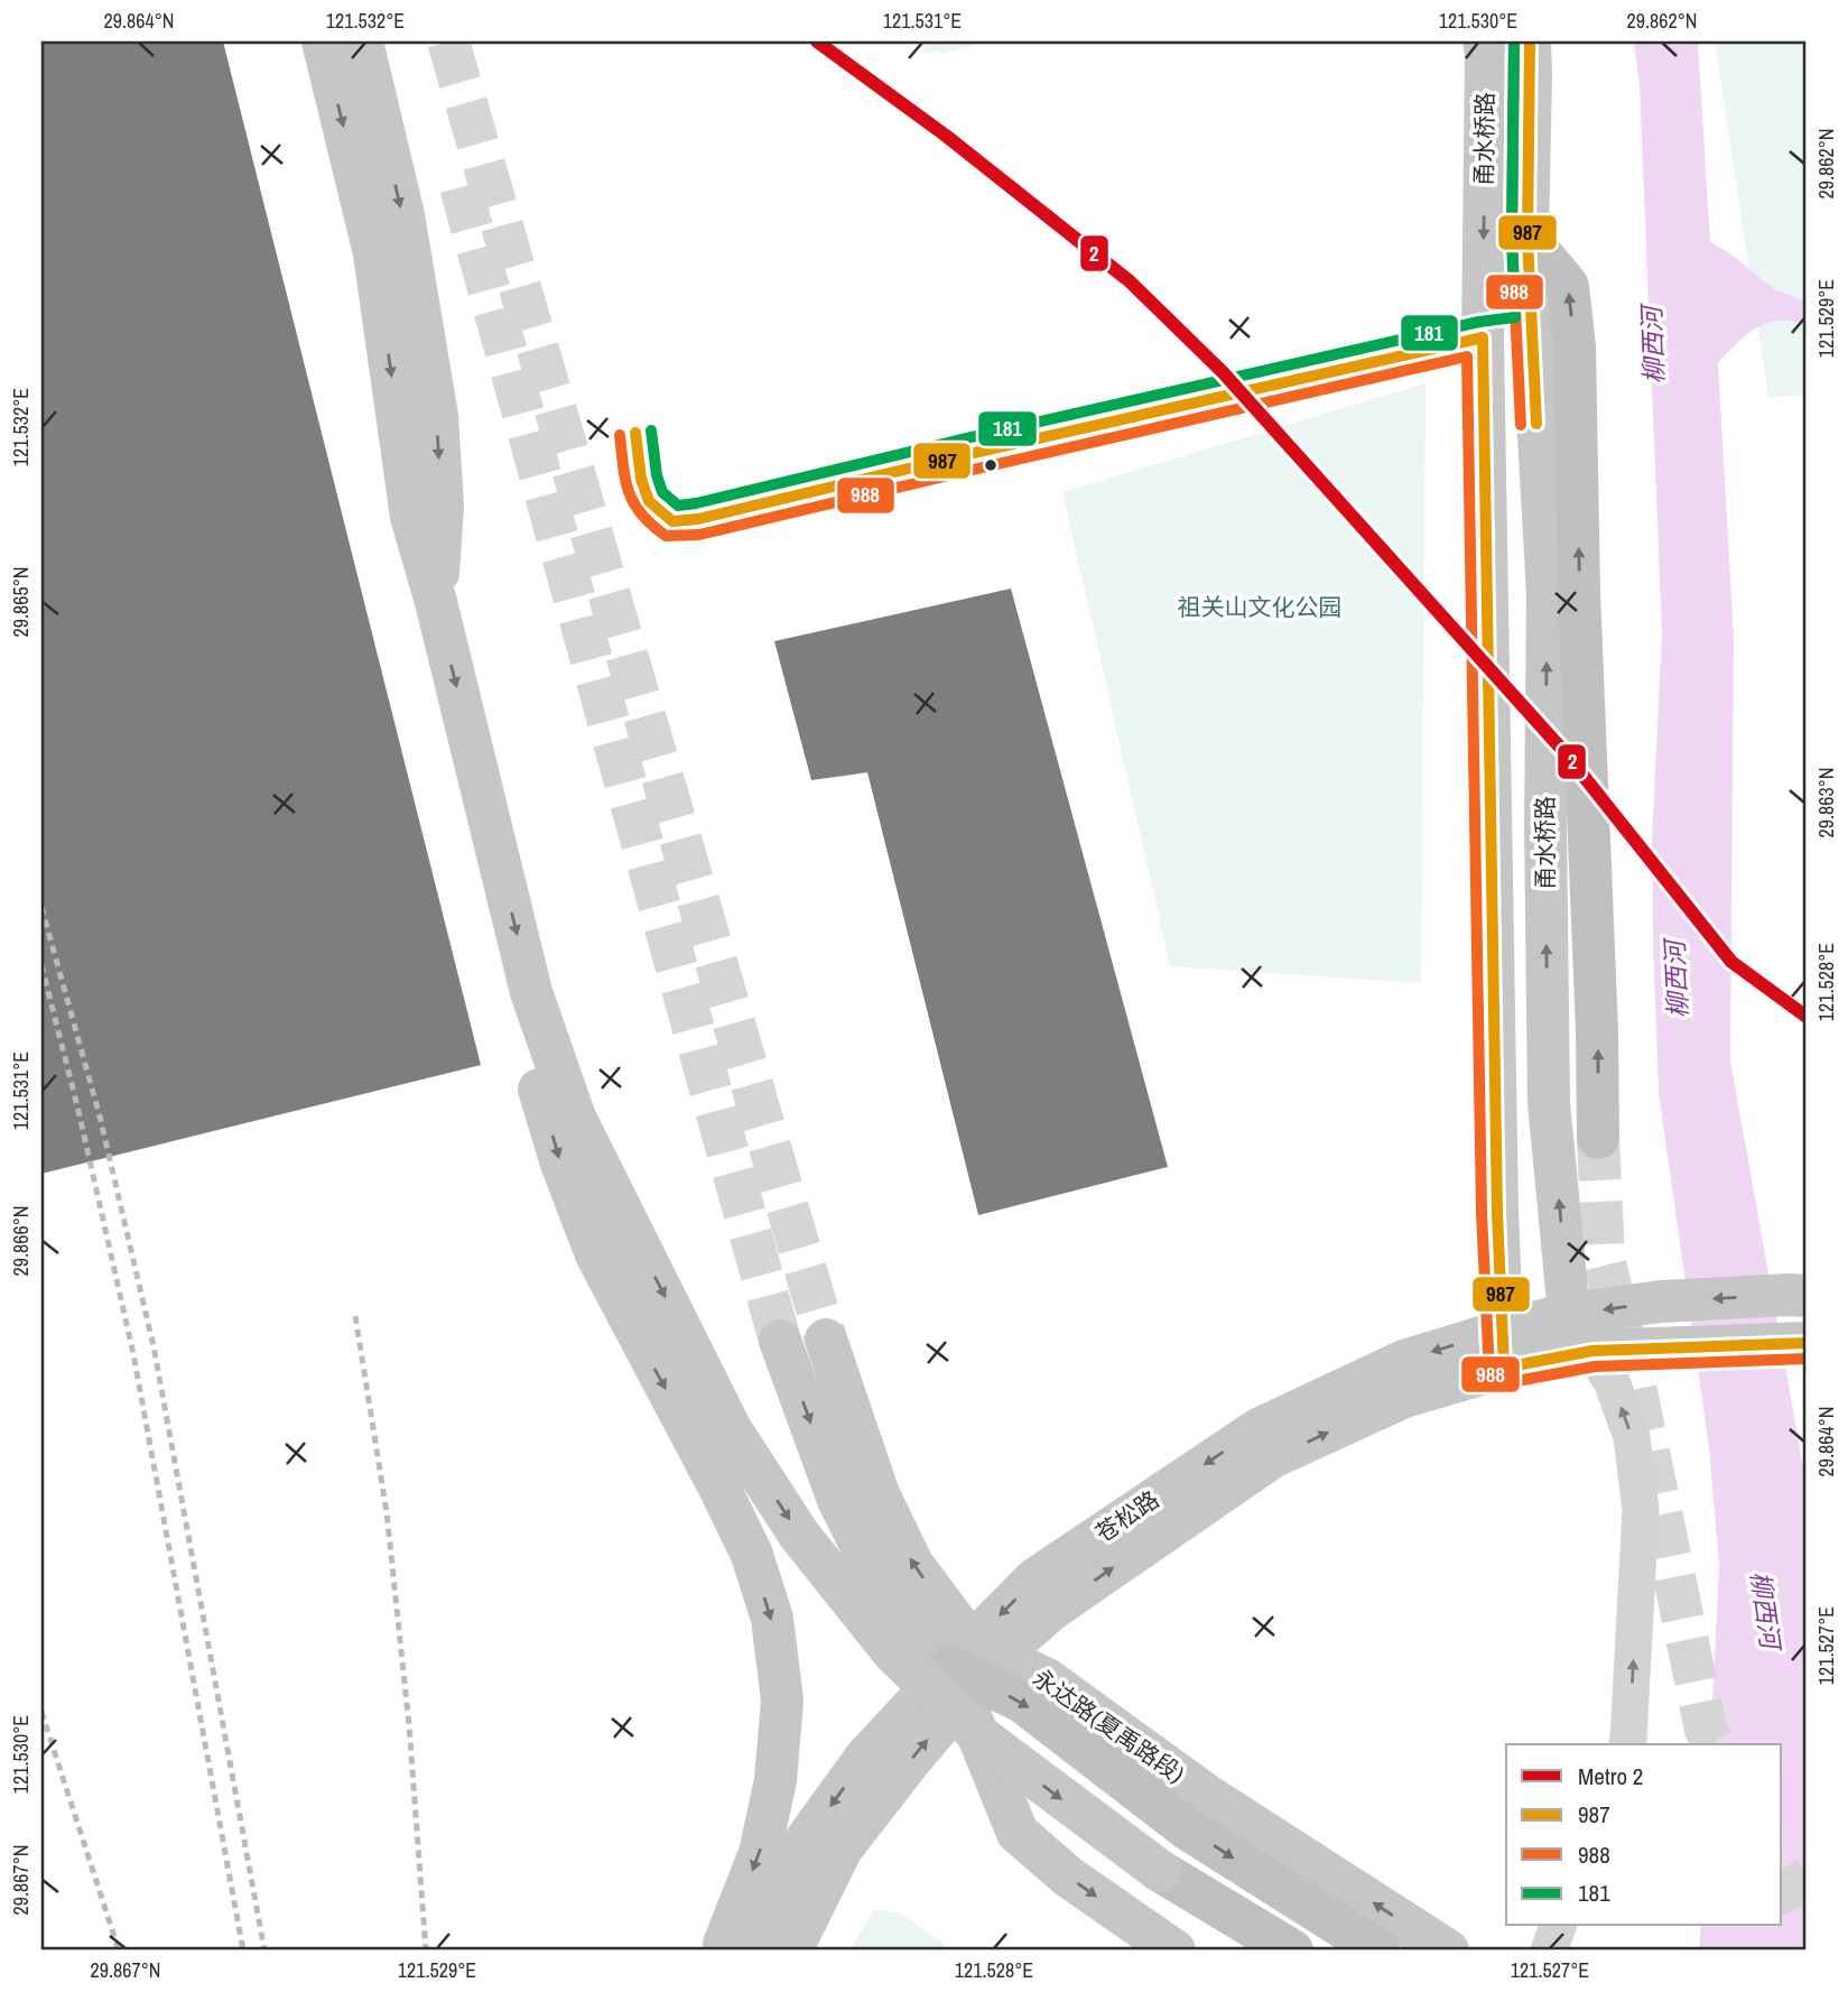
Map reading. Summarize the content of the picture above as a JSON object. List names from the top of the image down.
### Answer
{
  "streets": {
    "main road": ["甬水桥路", "苍松路", "永达路(夏禹路段)"]
  },
  "crossings": [
    ["甬水桥路", "苍松路"],
    ["苍松路", "永达路(夏禹路段)"]
  ],
  "water": ["柳西河"],
  "parks": ["祖关山文化公园"],
  "lines": [
    "metro line 2",
    "transit line 987",
    "transit line 988",
    "transit line 181"
  ],
  "legend": [
    "Metro 2",
    "987",
    "988",
    "181"
  ],
  "coordinates": [
    "29.864°N",
    "121.532°E",
    "121.531°E",
    "121.530°E",
    "29.862°N",
    "121.529°E",
    "29.865°N",
    "29.863°N",
    "121.528°E",
    "29.866°N",
    "121.527°E",
    "29.867°N"
  ]
}
